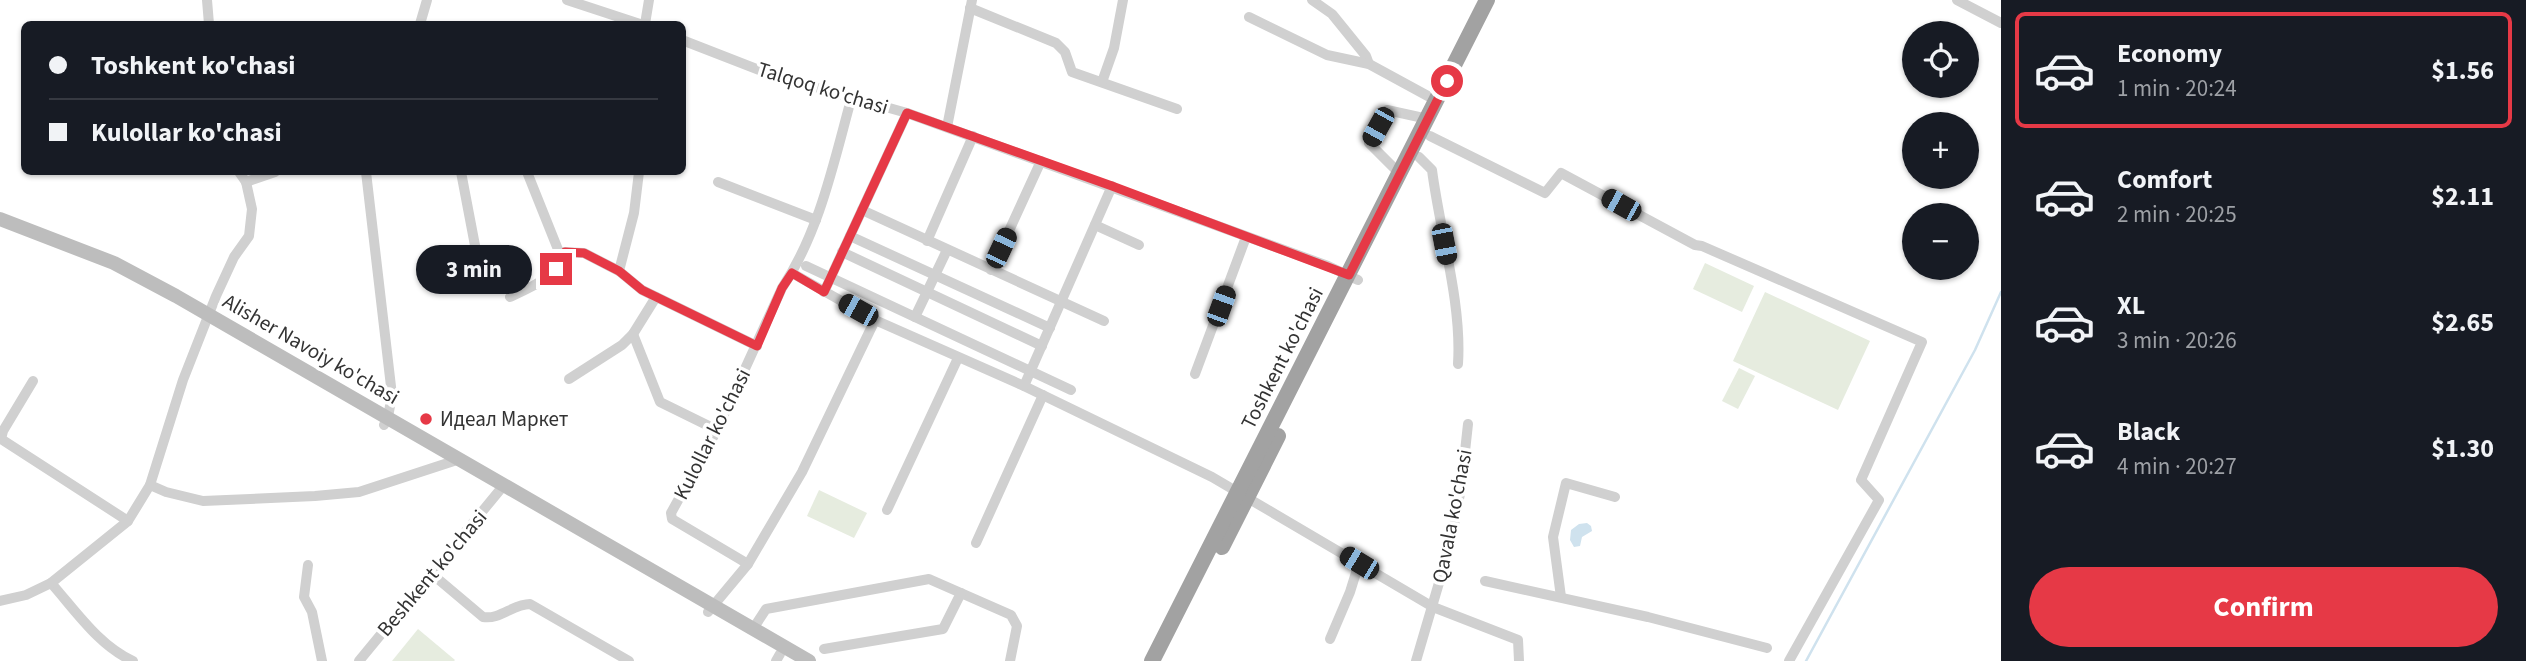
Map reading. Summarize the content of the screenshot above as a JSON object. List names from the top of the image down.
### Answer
{
  "streets": {
    "highway": ["Toshkent ko'chasi"],
    "main road": ["Alisher Navoiy ko'chasi"],
    "street": [
      "Talqoq ko'chasi",
      "Kulollar ko'chasi",
      "Qavala ko'chasi",
      "Beshkent ko'chasi"
    ]
  },
  "crossings": [
    ["Talqoq ko'chasi", "Toshkent ko'chasi"],
    ["Talqoq ko'chasi", "Kulollar ko'chasi"],
    ["Alisher Navoiy ko'chasi", "Beshkent ko'chasi"],
    ["Toshkent ko'chasi", "Qavala ko'chasi"]
  ],
  "places": ["Идеал Маркет"],
  "page": {
    "list": [
      {
        "name": "Economy",
        "note": "1 min · 20:24",
        "value": "$1.56"
      },
      {
        "name": "Comfort",
        "note": "2 min · 20:25",
        "value": "$2.11"
      },
      {
        "name": "XL",
        "note": "3 min · 20:26",
        "value": "$2.65"
      },
      {
        "name": "Black",
        "note": "4 min · 20:27",
        "value": "$1.30"
      }
    ],
    "map_buttons": ["+", "−"],
    "banner": ["Toshkent ko'chasi", "Kulollar ko'chasi"],
    "bubble": "3 min",
    "buttons": "Confirm"
  }
}
